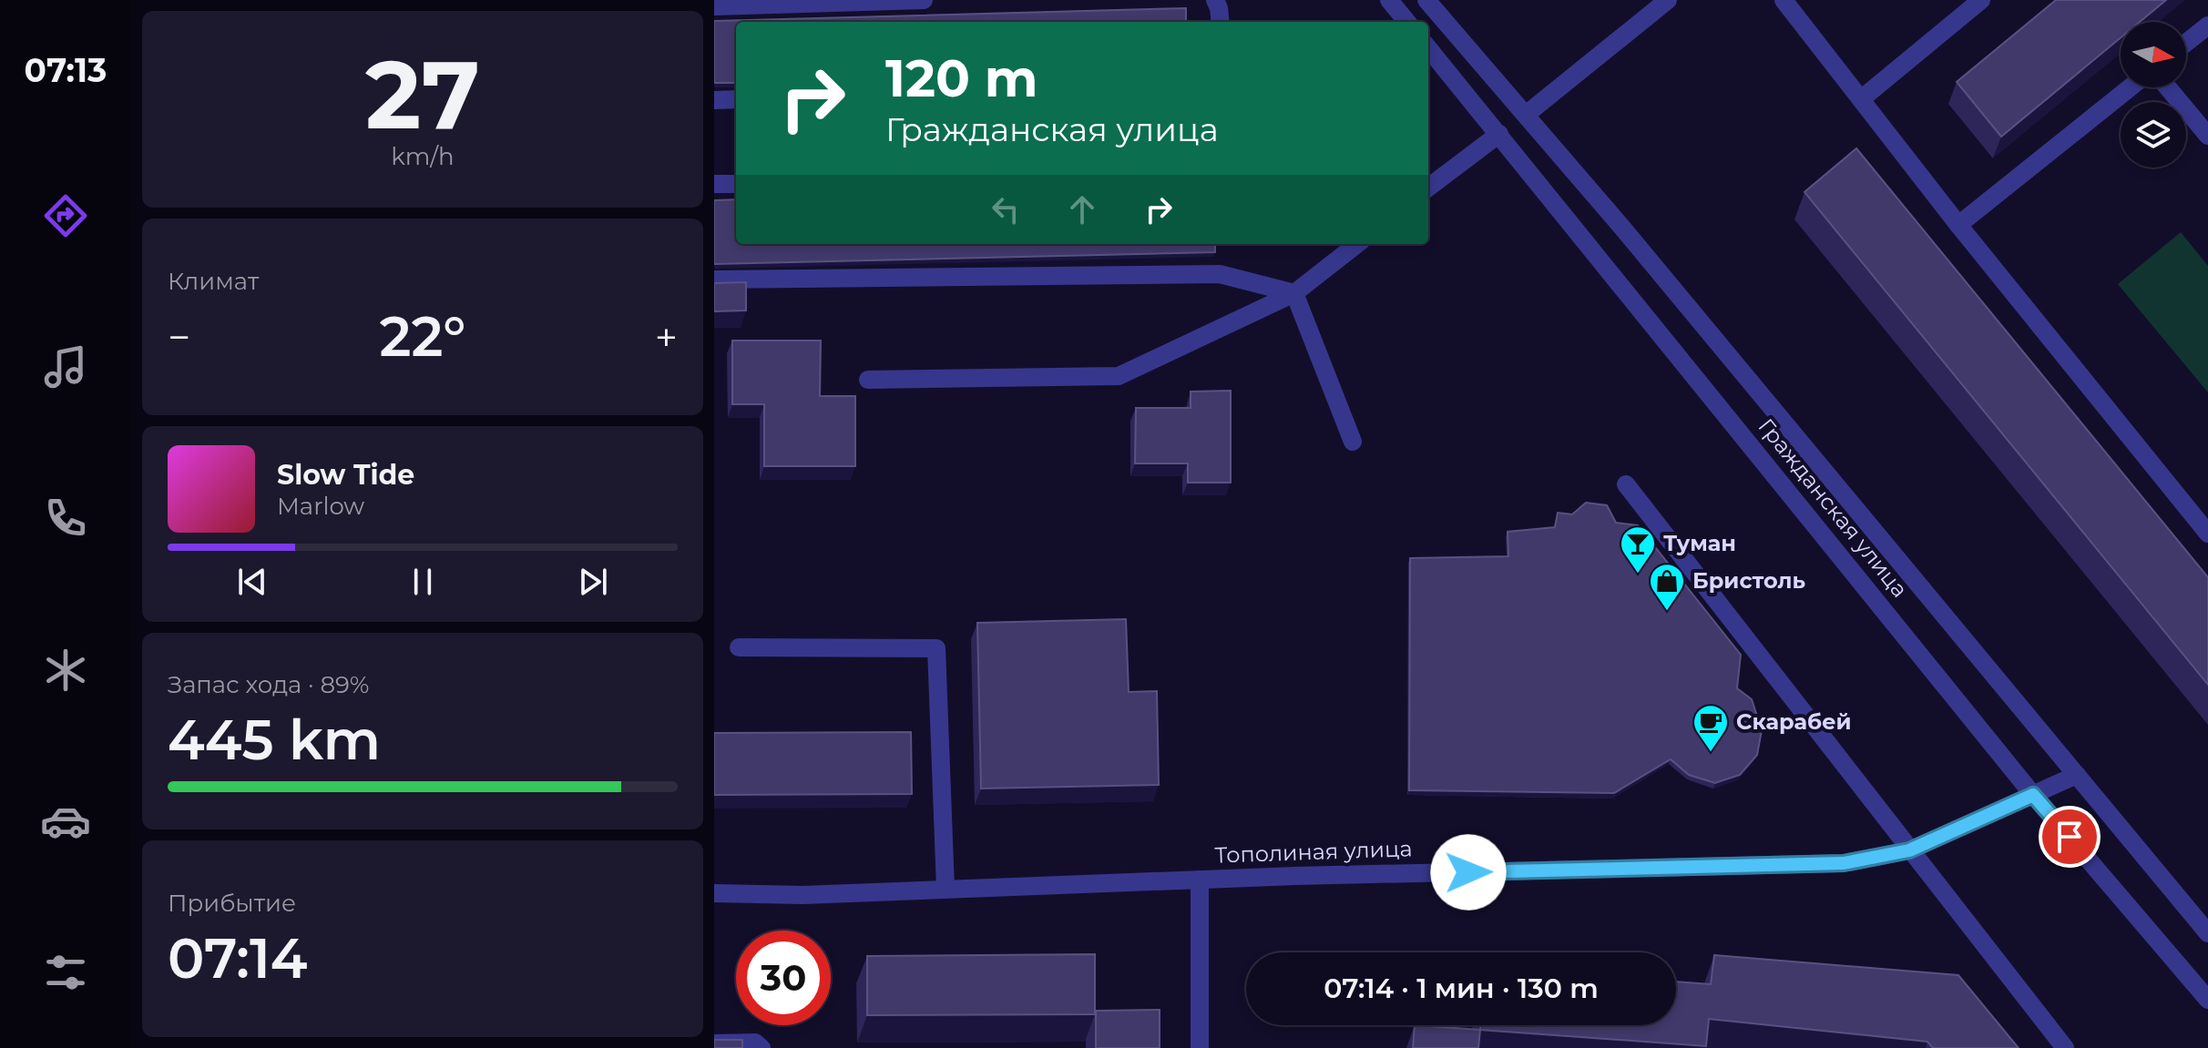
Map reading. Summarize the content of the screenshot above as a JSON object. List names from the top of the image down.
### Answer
{
  "streets": {
    "street": ["Гражданская улица", "Тополиная улица"]
  },
  "crossings": [
    ["Гражданская улица", "Тополиная улица"]
  ],
  "places": {
    "bar": ["Туман"],
    "shop": ["Бристоль"],
    "cafe": ["Скарабей"]
  },
  "north": "right",
  "page": {
    "tabs": "07:13",
    "tile": [
      ["27", "km/h"],
      "Климат",
      ["Запас хода · 89%", "445 km"],
      ["Прибытие", "07:14"]
    ],
    "turn": ["120 m", "Гражданская улица"],
    "heat": ["−", "22°", "+"],
    "song": ["Slow Tide", "Marlow"],
    "limit": "30",
    "trip": "07:14 · 1 мин · 130 m"
  }
}
